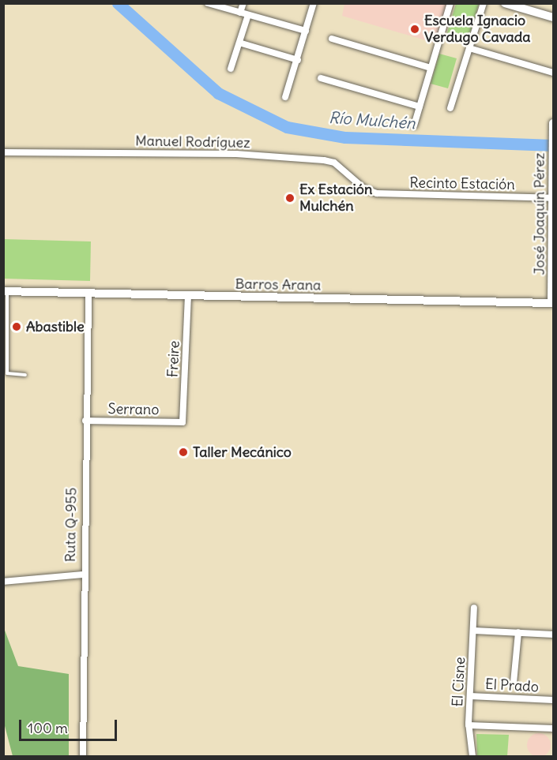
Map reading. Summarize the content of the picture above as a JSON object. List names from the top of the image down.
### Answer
{
  "streets": {
    "main road": ["José Joaquín Pérez", "Barros Arana"],
    "street": [
      "Manuel Rodríguez",
      "Recinto Estación",
      "Freire",
      "Serrano",
      "Ruta Q-955",
      "El Cisne",
      "El Prado"
    ]
  },
  "crossings": [
    ["Manuel Rodríguez", "Recinto Estación"],
    ["Recinto Estación", "José Joaquín Pérez"],
    ["José Joaquín Pérez", "Barros Arana"],
    ["Barros Arana", "Freire"],
    ["Barros Arana", "Ruta Q-955"],
    ["Freire", "Serrano"],
    ["Serrano", "Ruta Q-955"],
    ["El Cisne", "El Prado"]
  ],
  "water": ["Río Mulchén"],
  "places": [
    "Escuela Ignacio Verdugo Cavada",
    "Ex Estación Mulchén",
    "Abastible",
    "Taller Mecánico"
  ],
  "scale_bar": "100 m"
}
